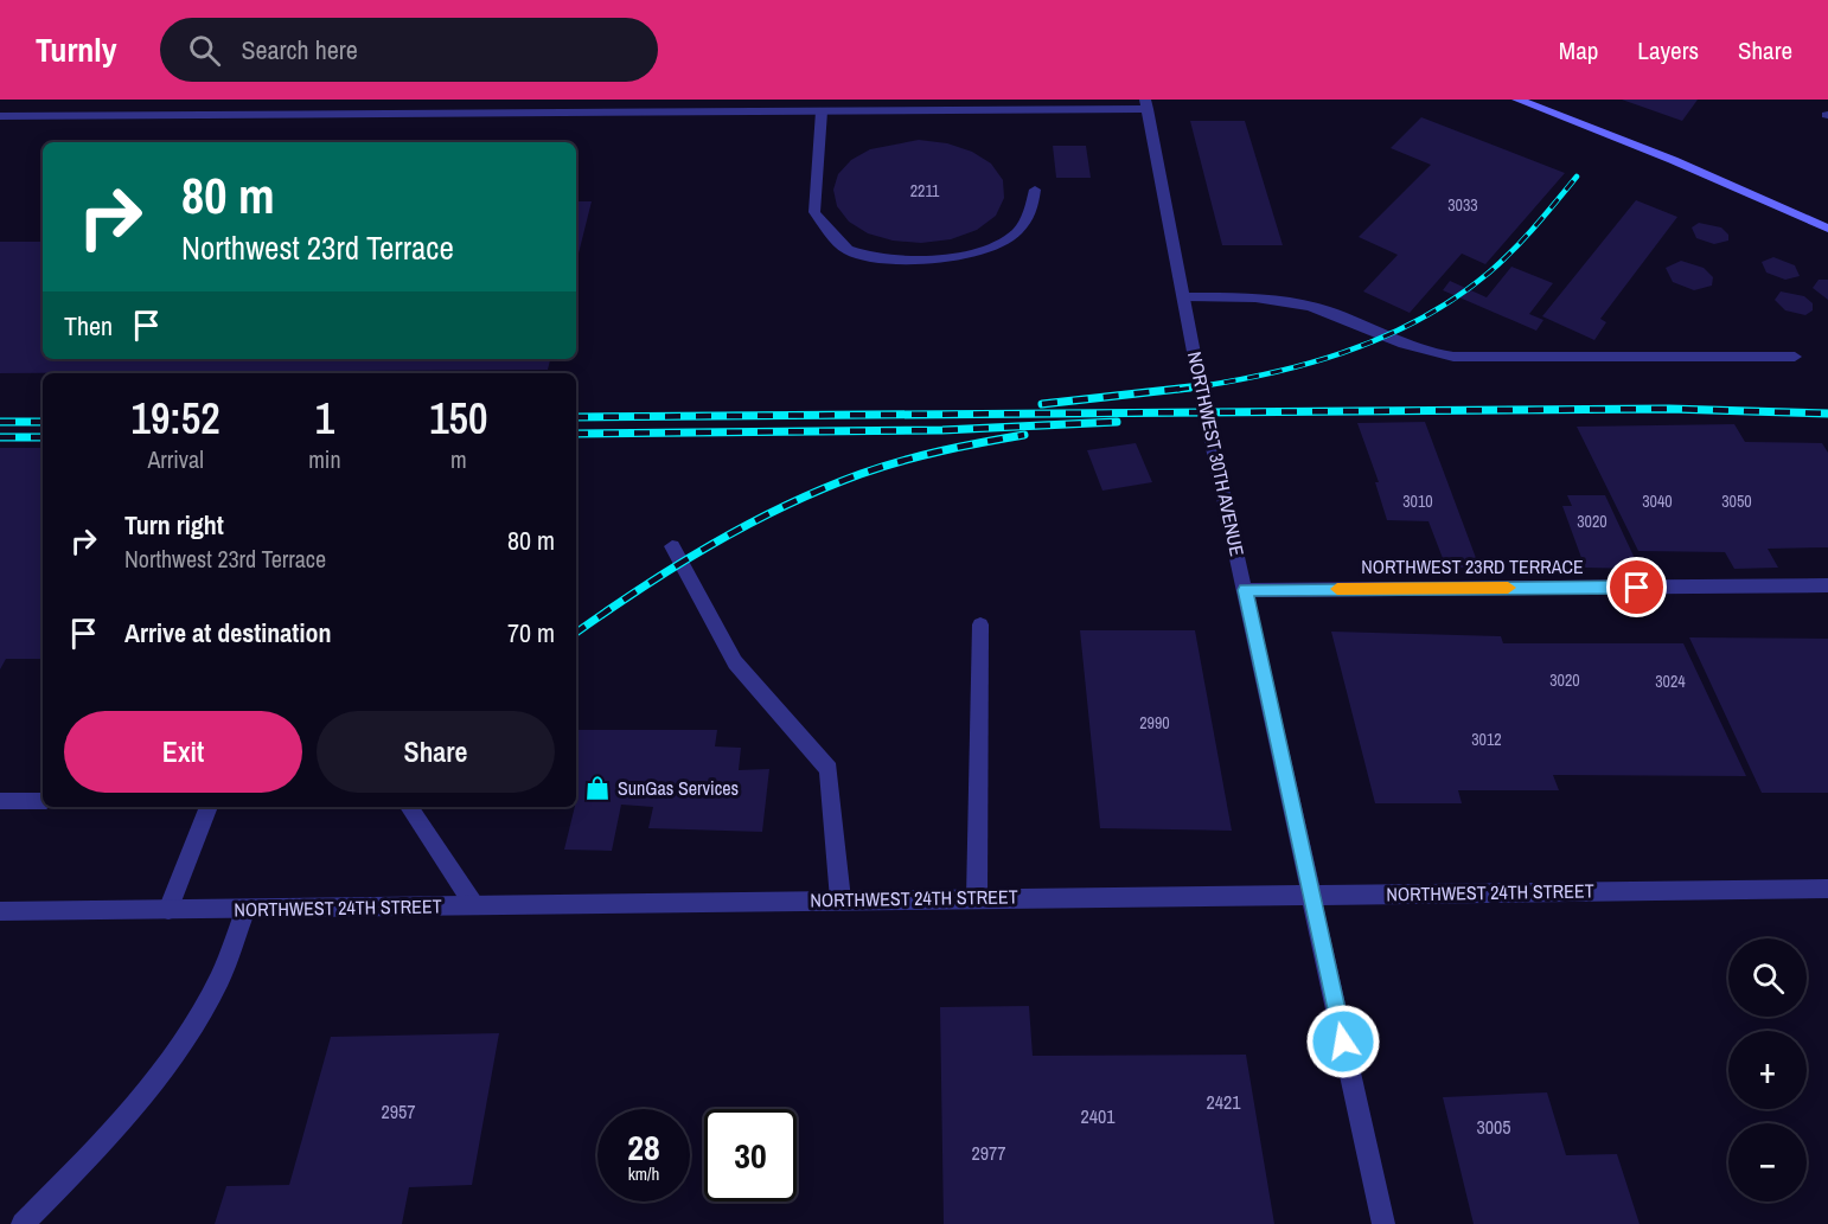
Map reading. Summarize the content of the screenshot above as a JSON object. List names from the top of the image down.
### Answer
{
  "streets": {
    "street": ["NORTHWEST 30TH AVENUE", "NORTHWEST 23RD TERRACE", "NORTHWEST 24TH STREET"]
  },
  "crossings": [
    ["NORTHWEST 30TH AVENUE", "NORTHWEST 23RD TERRACE"],
    ["NORTHWEST 30TH AVENUE", "NORTHWEST 24TH STREET"]
  ],
  "places": {
    "shop": ["SunGas Services"]
  },
  "house_numbers": [
    "2211",
    "3033",
    "3010",
    "3040",
    "3050",
    "3020",
    "3020",
    "3024",
    "2990",
    "3012",
    "2421",
    "2957",
    "2401",
    "3005",
    "2977"
  ],
  "page": {
    "header": "Turnly",
    "search": "Search here",
    "nav": ["Map", "Layers", "Share"],
    "turn": ["80 m", "Northwest 23rd Terrace"],
    "then": "Then",
    "eta": [
      "19:52",
      "Arrival",
      "1",
      "min",
      "150",
      "m"
    ],
    "list": [
      {
        "name": "Turn right",
        "note": "Northwest 23rd Terrace",
        "value": "80 m"
      },
      {
        "name": "Arrive at destination",
        "value": "70 m"
      }
    ],
    "buttons": ["Exit", "Share"],
    "map_buttons": ["+", "−"],
    "speed": "28 km/h",
    "limit": "30"
  }
}
